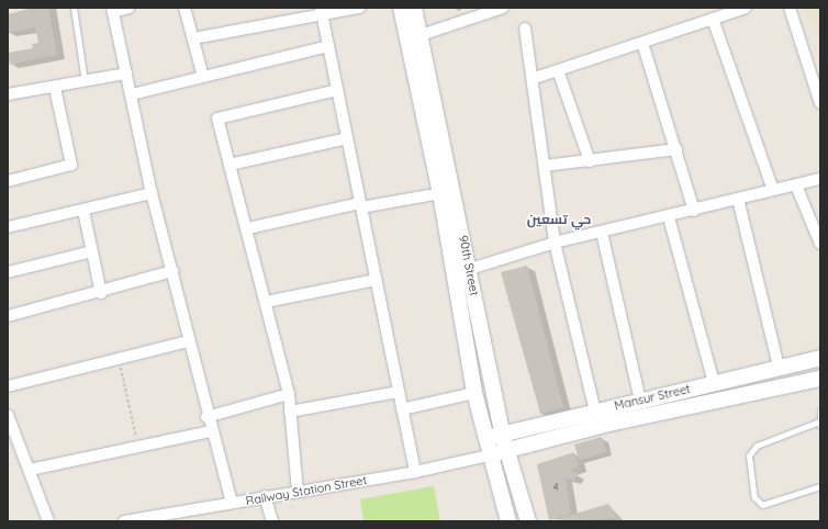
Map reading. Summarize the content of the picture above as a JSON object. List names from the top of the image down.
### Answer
{
  "streets": {
    "main road": ["90th Street", "Mansur Street"],
    "street": ["Railway Station Street"]
  },
  "crossings": [
    ["90th Street", "Mansur Street"],
    ["90th Street", "Railway Station Street"],
    ["Mansur Street", "Railway Station Street"]
  ],
  "districts": ["حي تسعين"],
  "house_numbers": ["4"]
}
